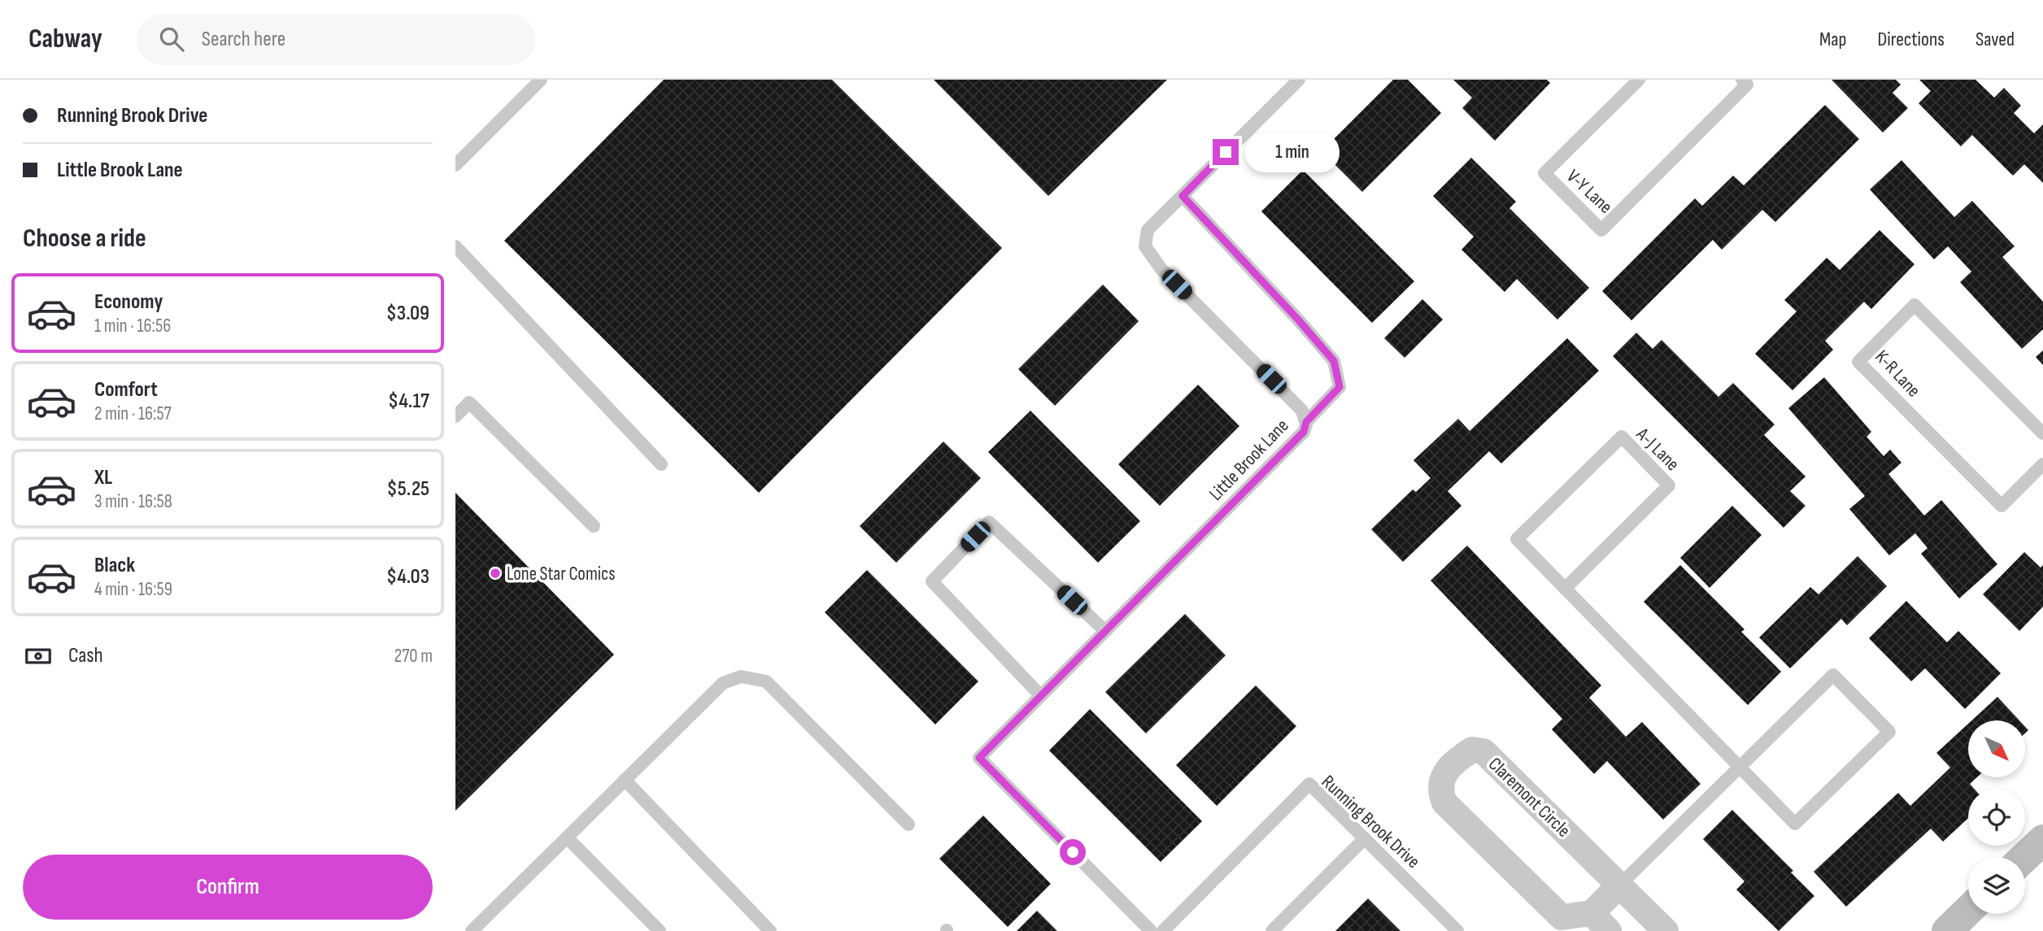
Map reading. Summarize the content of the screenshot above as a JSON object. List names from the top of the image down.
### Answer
{
  "streets": {
    "street": ["Claremont Circle"],
    "lane": [
      "V-Y Lane",
      "K-R Lane",
      "A-J Lane",
      "Little Brook Lane",
      "Running Brook Drive"
    ]
  },
  "crossings": [
    ["A-J Lane", "Claremont Circle"]
  ],
  "places": ["Lone Star Comics"],
  "north": "bottom right",
  "page": {
    "header": "Cabway",
    "search": "Search here",
    "nav": ["Map", "Directions", "Saved"],
    "banner": ["Running Brook Drive", "Little Brook Lane"],
    "bubble": "1 min",
    "heading": "Choose a ride",
    "list": [
      {
        "name": "Economy",
        "note": "1 min · 16:56",
        "value": "$3.09"
      },
      {
        "name": "Comfort",
        "note": "2 min · 16:57",
        "value": "$4.17"
      },
      {
        "name": "XL",
        "note": "3 min · 16:58",
        "value": "$5.25"
      },
      {
        "name": "Black",
        "note": "4 min · 16:59",
        "value": "$4.03"
      }
    ],
    "pay": ["Cash", "270 m"],
    "buttons": "Confirm"
  }
}
